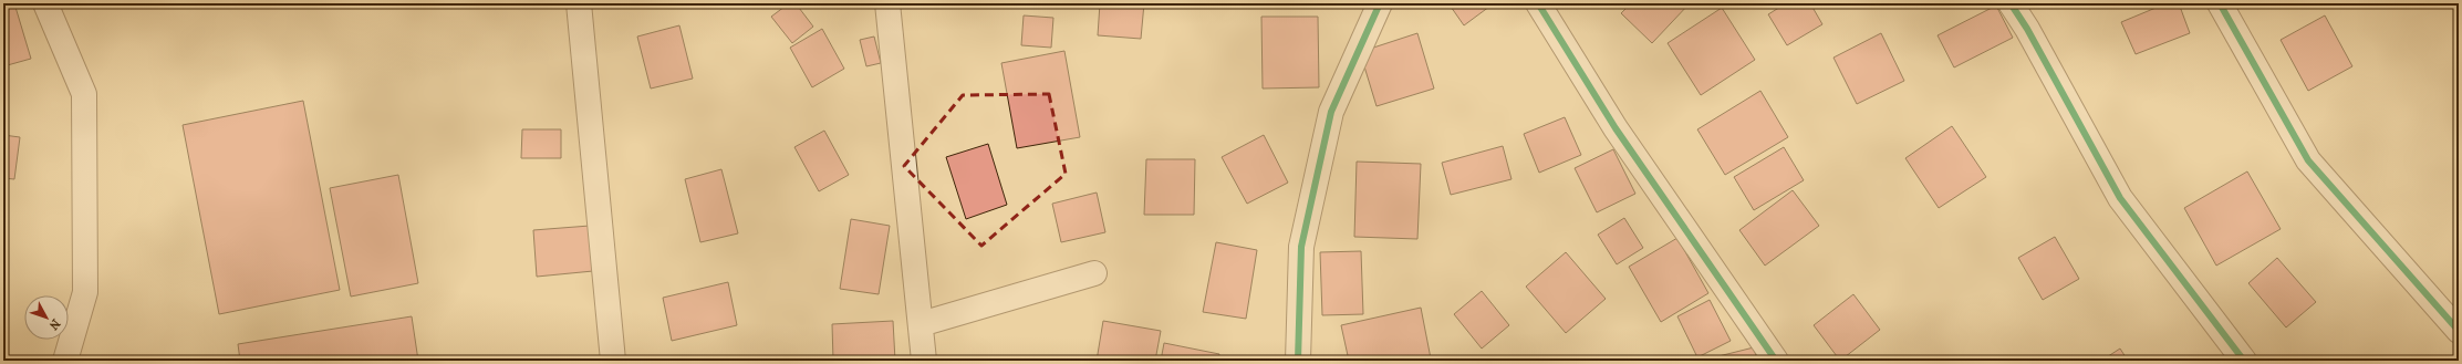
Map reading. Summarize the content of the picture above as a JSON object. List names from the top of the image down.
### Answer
{
  "north": "bottom right"
}
